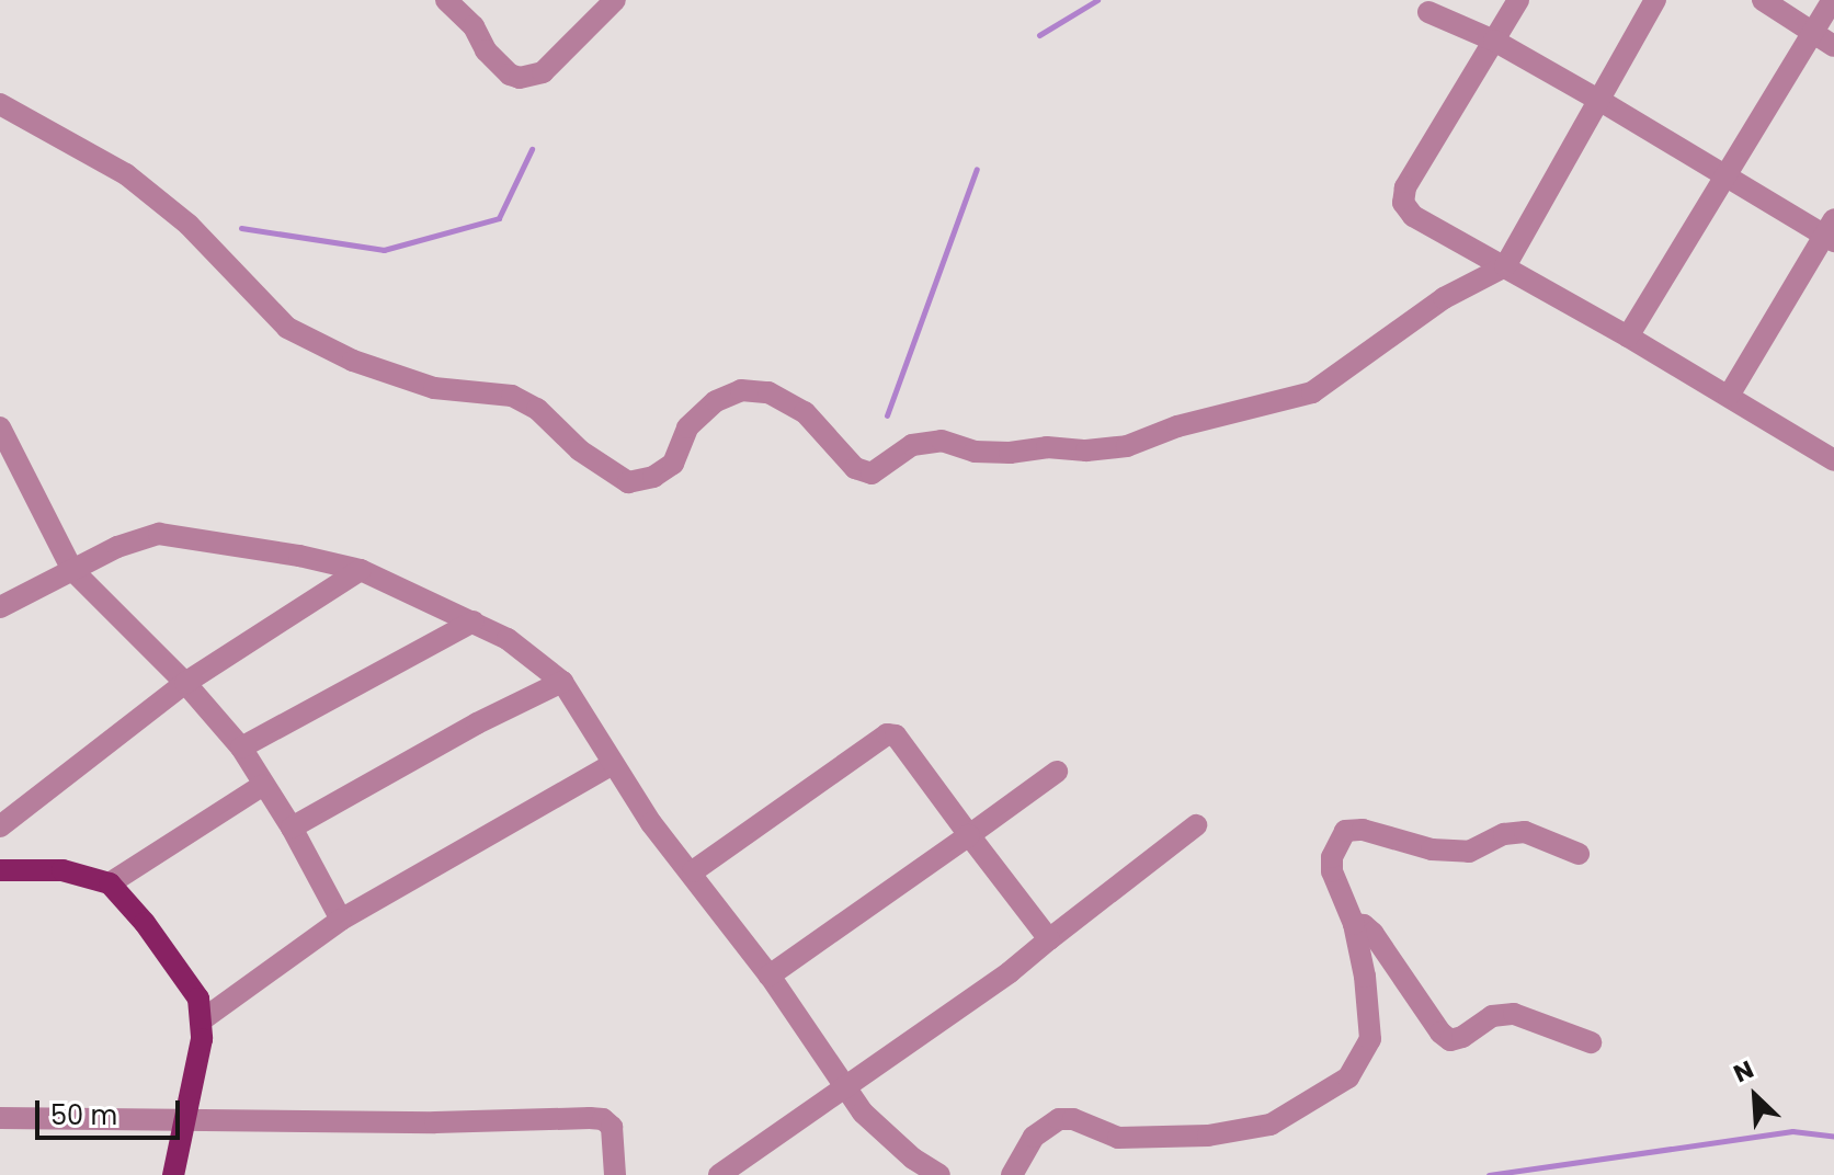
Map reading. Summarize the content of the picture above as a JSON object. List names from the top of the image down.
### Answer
{
  "scale_bar": "50 m",
  "north": "top left"
}
